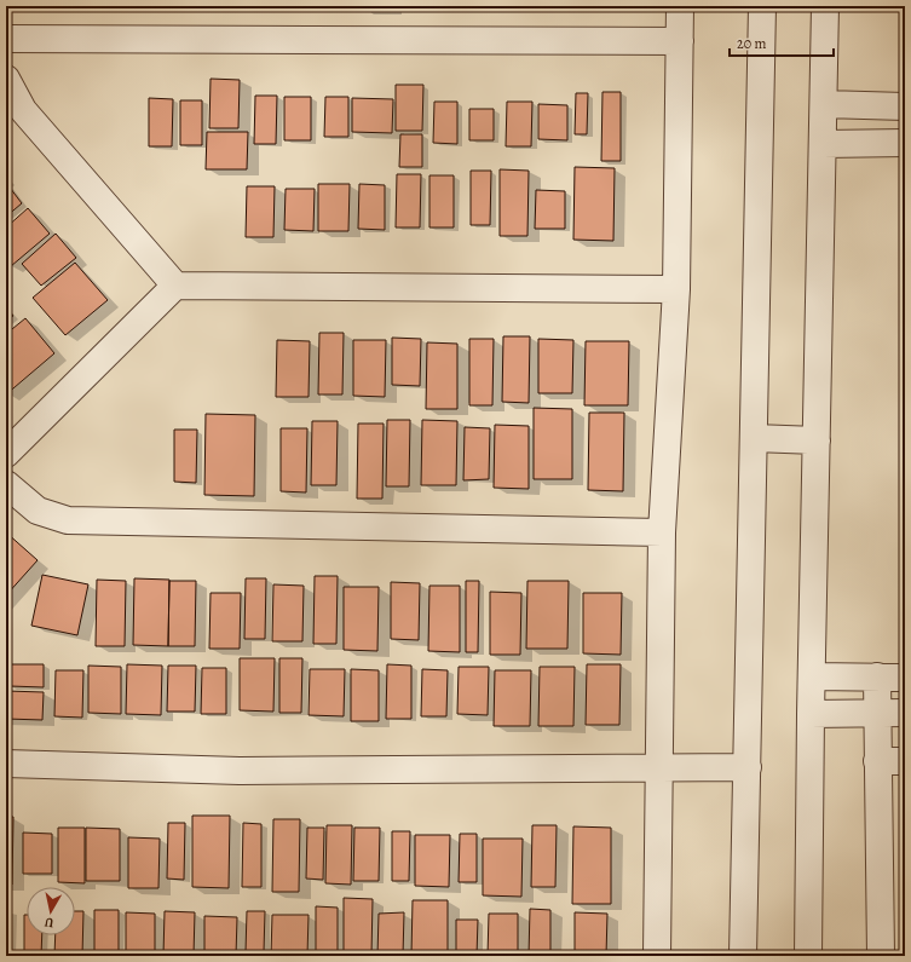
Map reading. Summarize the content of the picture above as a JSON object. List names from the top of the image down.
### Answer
{
  "scale_bar": "20 m",
  "north": "bottom"
}
